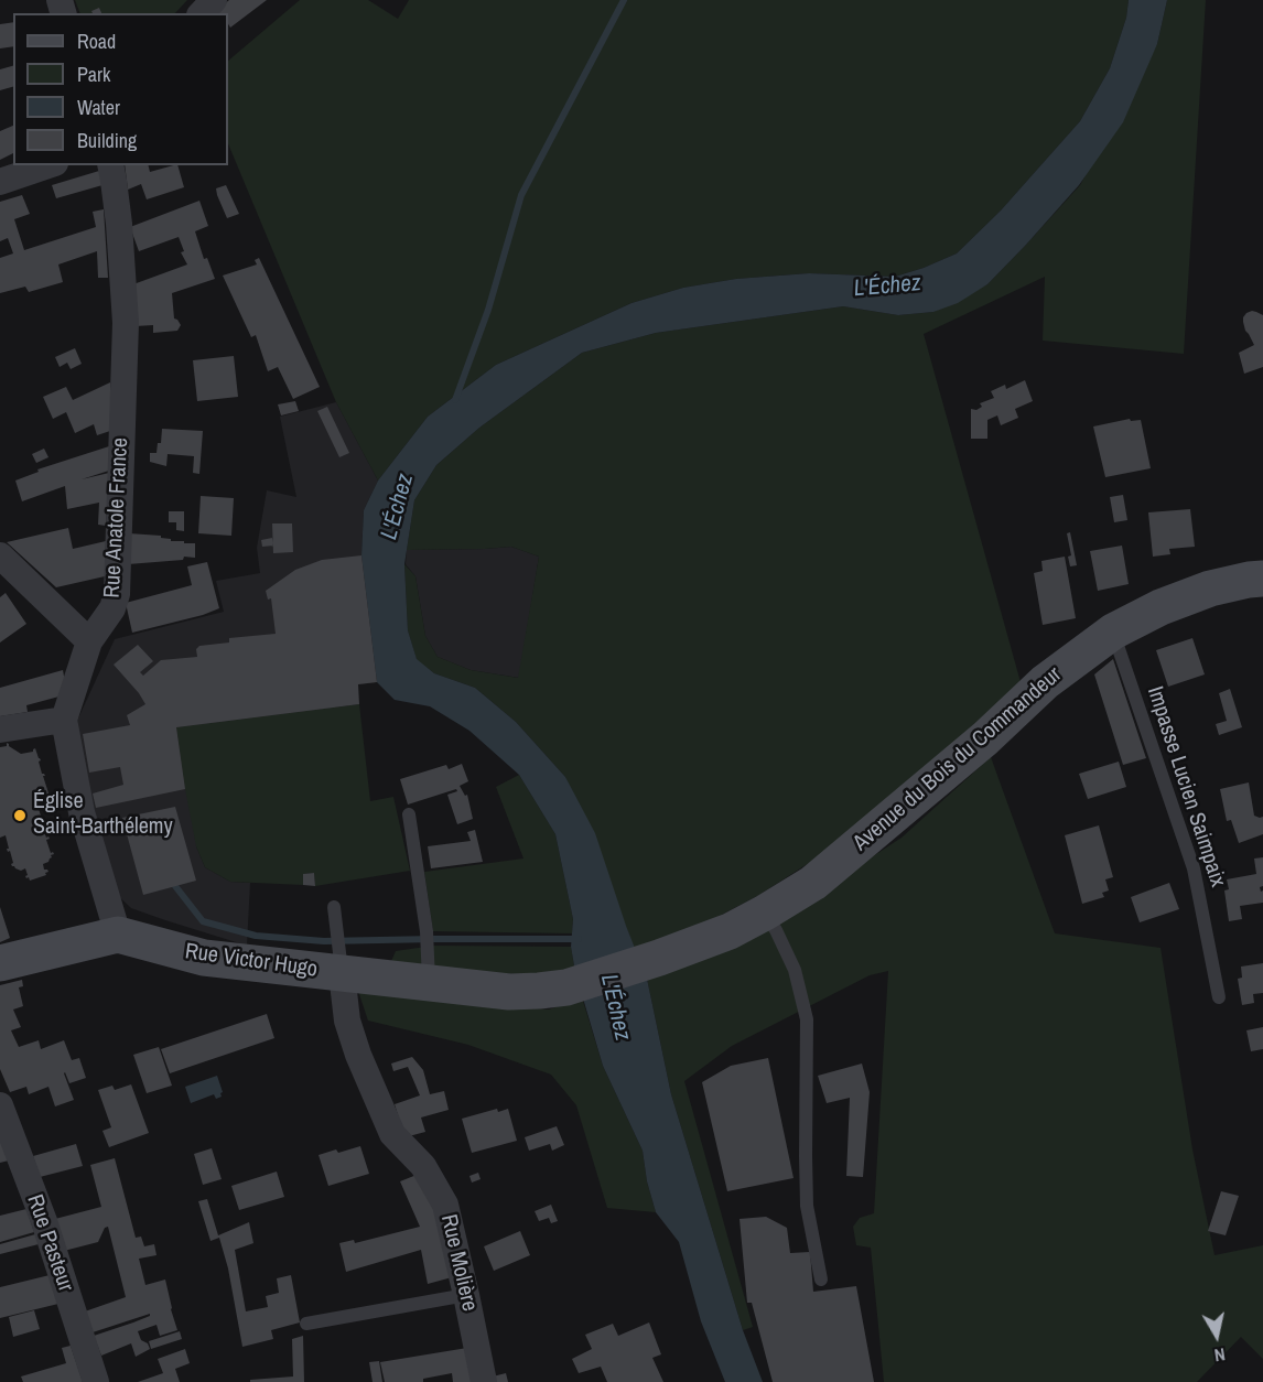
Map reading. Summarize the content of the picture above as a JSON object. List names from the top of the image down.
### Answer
{
  "streets": {
    "main road": ["Avenue du Bois du Commandeur", "Rue Victor Hugo"],
    "street": ["Rue Anatole France", "Rue Pasteur", "Rue Molière"],
    "lane": ["Impasse Lucien Saimpaix"]
  },
  "crossings": [
    ["Rue Anatole France", "Rue Victor Hugo"],
    ["Avenue du Bois du Commandeur", "Impasse Lucien Saimpaix"],
    ["Avenue du Bois du Commandeur", "Rue Victor Hugo"],
    ["Rue Victor Hugo", "Rue Molière"]
  ],
  "water": ["L'Échez"],
  "places": ["Église Saint-Barthélemy"],
  "legend": [
    "Road",
    "Park",
    "Water",
    "Building"
  ],
  "north": "bottom"
}
